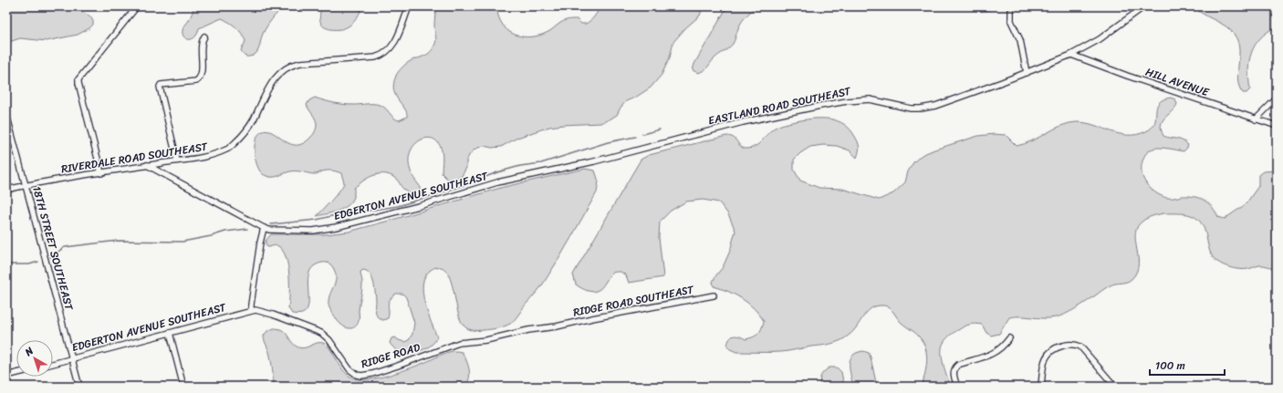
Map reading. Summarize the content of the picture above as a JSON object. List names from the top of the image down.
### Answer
{
  "streets": {
    "street": [
      "HILL AVENUE",
      "EASTLAND ROAD SOUTHEAST",
      "RIVERDALE ROAD SOUTHEAST",
      "EDGERTON AVENUE SOUTHEAST",
      "18TH STREET SOUTHEAST",
      "RIDGE ROAD SOUTHEAST",
      "RIDGE ROAD"
    ]
  },
  "crossings": [
    ["HILL AVENUE", "EASTLAND ROAD SOUTHEAST"],
    ["EASTLAND ROAD SOUTHEAST", "EDGERTON AVENUE SOUTHEAST"],
    ["RIVERDALE ROAD SOUTHEAST", "18TH STREET SOUTHEAST"],
    ["EDGERTON AVENUE SOUTHEAST", "18TH STREET SOUTHEAST"],
    ["EDGERTON AVENUE SOUTHEAST", "RIDGE ROAD"],
    ["RIDGE ROAD SOUTHEAST", "RIDGE ROAD"]
  ],
  "scale_bar": "100 m",
  "north": "top left"
}
